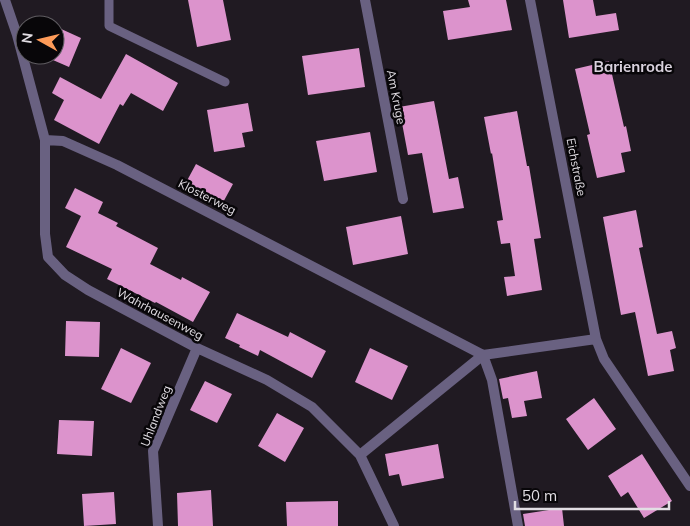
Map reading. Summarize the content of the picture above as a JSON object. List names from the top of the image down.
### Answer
{
  "streets": {
    "street": [
      "Am Kruge",
      "Eichstraße",
      "Klosterweg",
      "Wahrhausenweg",
      "Uhlandweg"
    ]
  },
  "crossings": [
    ["Klosterweg", "Wahrhausenweg"],
    ["Wahrhausenweg", "Uhlandweg"]
  ],
  "districts": ["Barienrode"],
  "scale_bar": "50 m",
  "north": "left"
}
